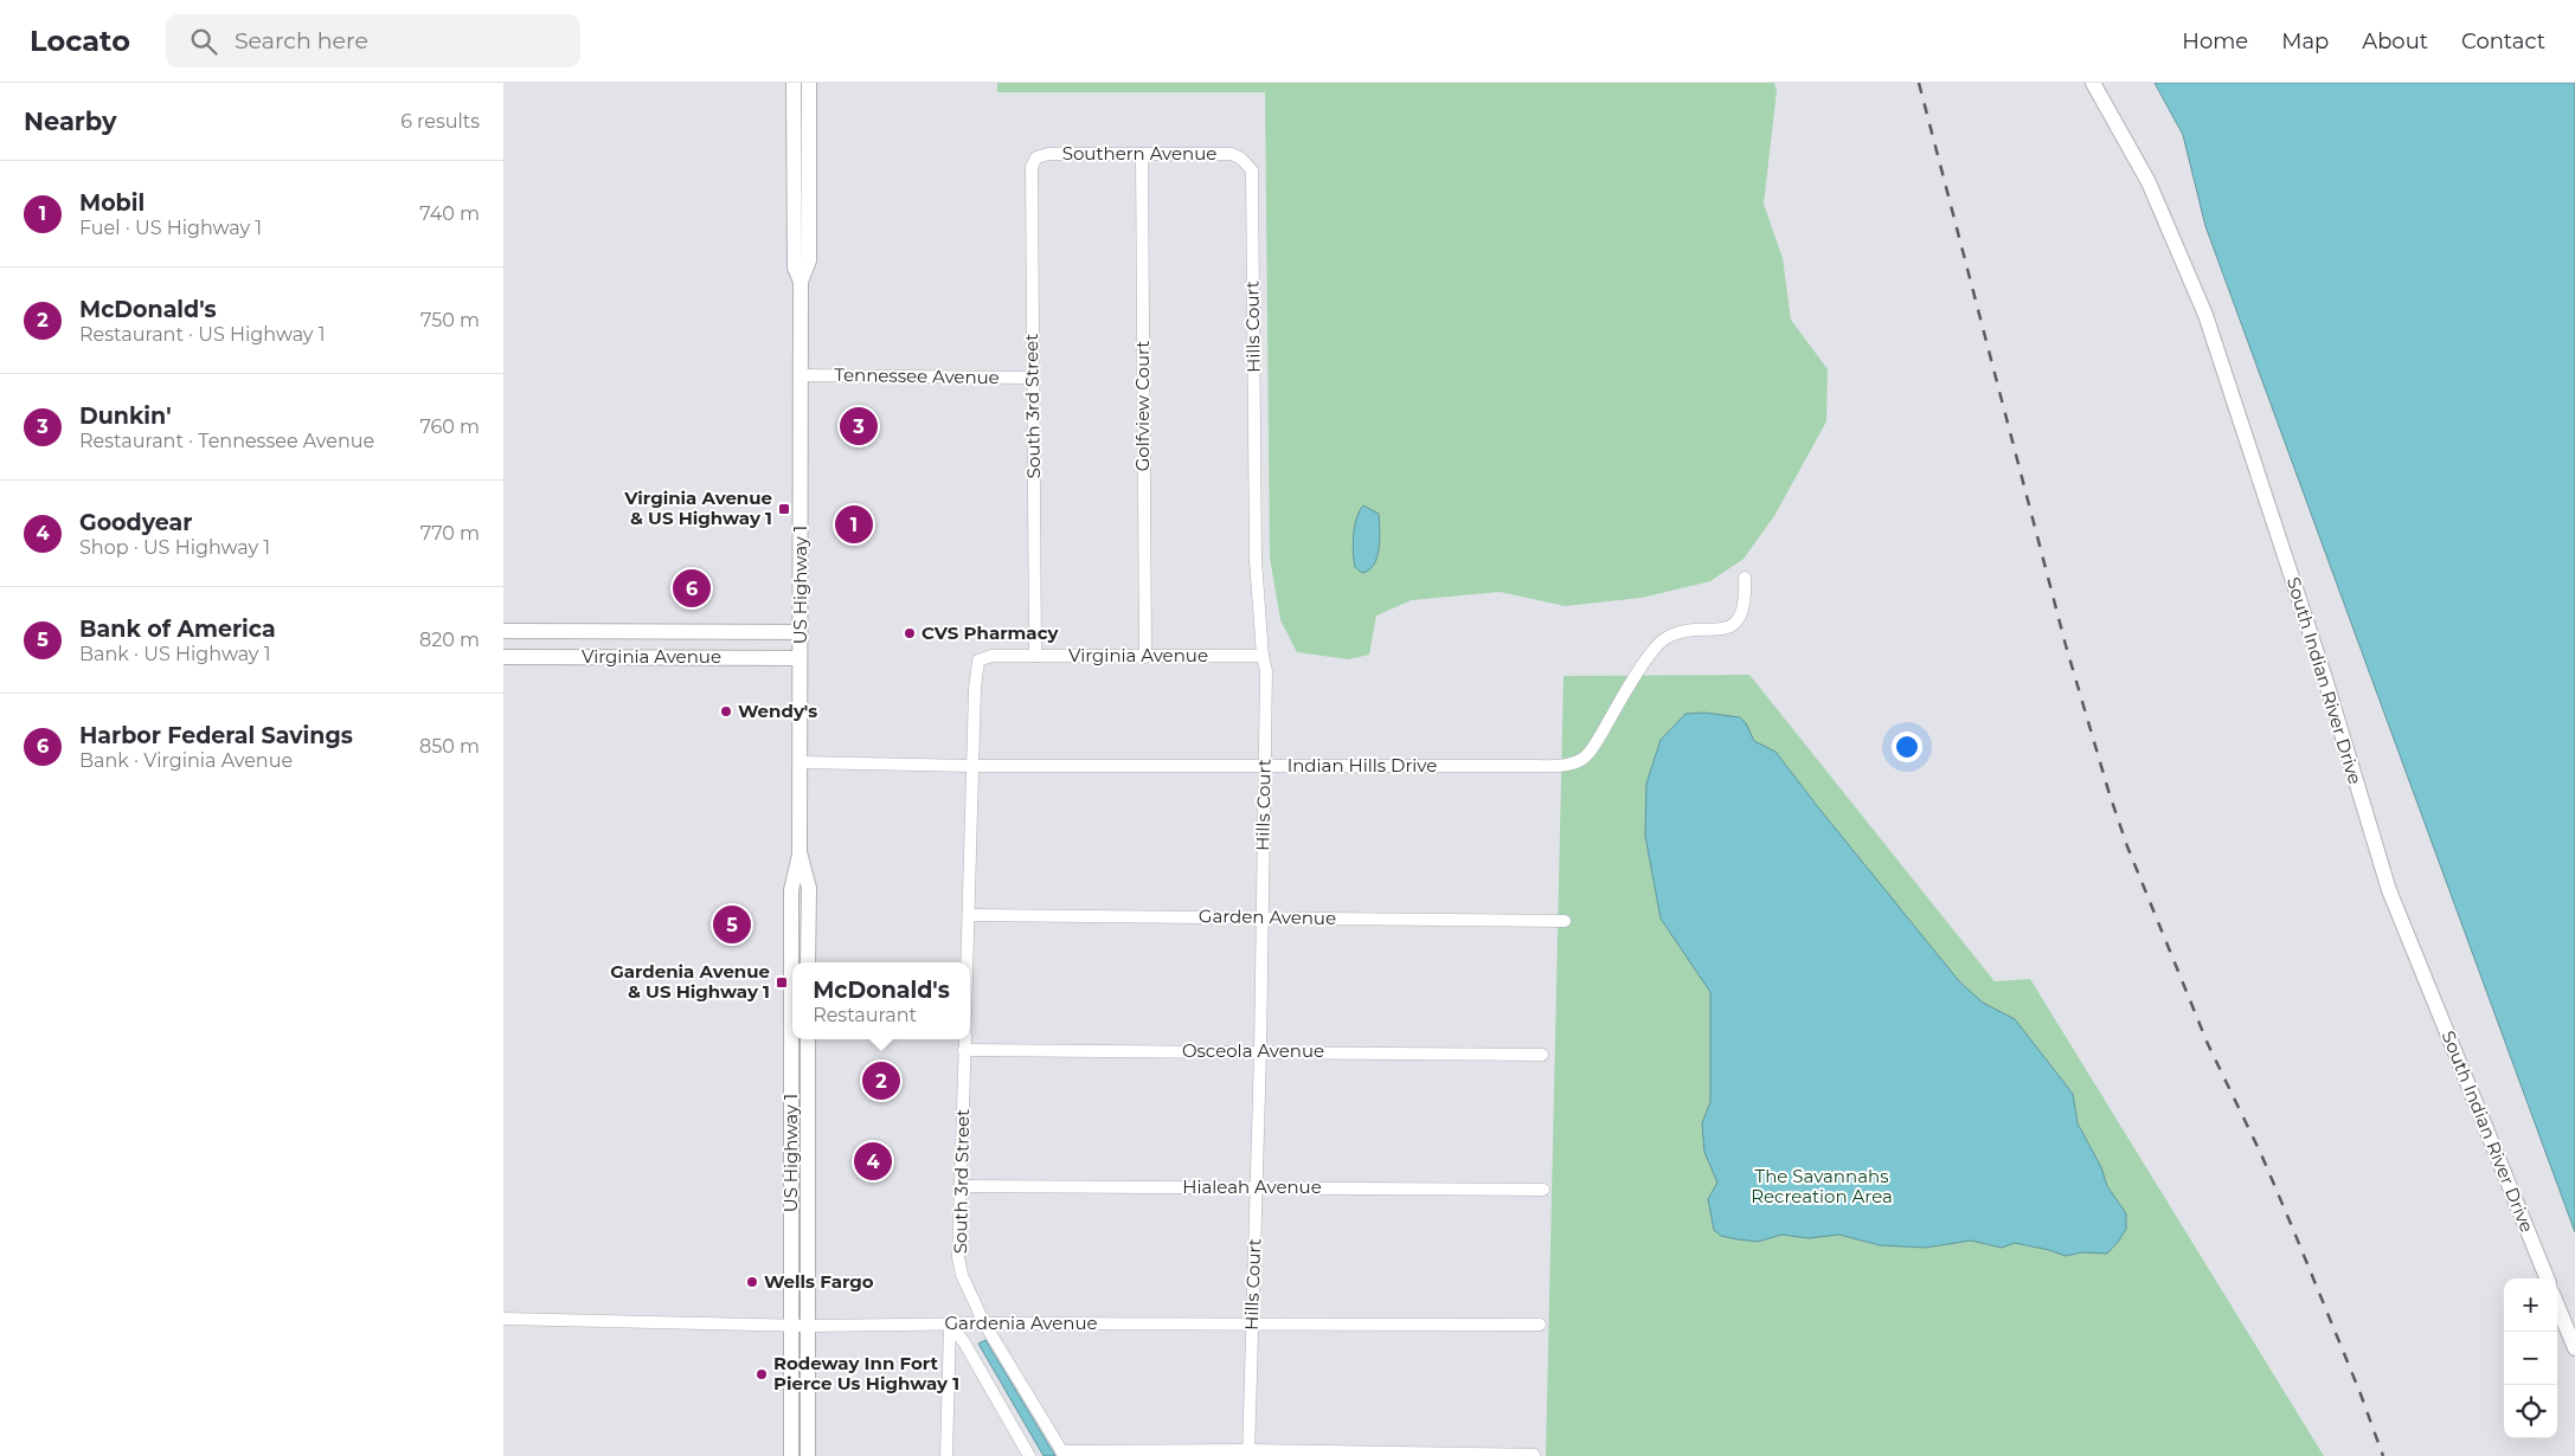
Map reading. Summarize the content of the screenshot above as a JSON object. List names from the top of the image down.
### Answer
{
  "streets": {
    "main road": ["US Highway 1", "Virginia Avenue", "South Indian River Drive"],
    "street": [
      "Southern Avenue",
      "Hills Court",
      "Tennessee Avenue",
      "South 3rd Street",
      "Golfview Court",
      "Indian Hills Drive",
      "Garden Avenue",
      "Osceola Avenue",
      "Hialeah Avenue",
      "Gardenia Avenue"
    ]
  },
  "crossings": [
    ["Southern Avenue", "Hills Court"],
    ["Southern Avenue", "South 3rd Street"],
    ["Southern Avenue", "Golfview Court"],
    ["Hills Court", "Virginia Avenue"],
    ["Hills Court", "Indian Hills Drive"],
    ["Hills Court", "Garden Avenue"],
    ["Hills Court", "Osceola Avenue"],
    ["Hills Court", "Hialeah Avenue"],
    ["Hills Court", "Gardenia Avenue"],
    ["Tennessee Avenue", "South 3rd Street"],
    ["Tennessee Avenue", "US Highway 1"],
    ["South 3rd Street", "Virginia Avenue"],
    ["South 3rd Street", "Osceola Avenue"],
    ["South 3rd Street", "Hialeah Avenue"],
    ["South 3rd Street", "Gardenia Avenue"],
    ["Golfview Court", "Virginia Avenue"],
    ["US Highway 1", "Virginia Avenue"],
    ["US Highway 1", "Indian Hills Drive"],
    ["US Highway 1", "Gardenia Avenue"],
    ["Virginia Avenue", "Indian Hills Drive"]
  ],
  "parks": ["The Savannahs Recreation Area"],
  "places": {
    "transit": ["Virginia Avenue & US Highway 1", "Gardenia Avenue & US Highway 1"],
    "other": [
      "CVS Pharmacy",
      "Wendy's",
      "Wells Fargo",
      "Rodeway Inn Fort Pierce Us Highway 1"
    ]
  },
  "page": {
    "header": "Locato",
    "search": "Search here",
    "nav": [
      "Home",
      "Map",
      "About",
      "Contact"
    ],
    "heading": ["Nearby", "6 results"],
    "list": [
      {
        "mark": "1",
        "name": "Mobil",
        "note": "Fuel · US Highway 1",
        "value": "740 m"
      },
      {
        "mark": "2",
        "name": "McDonald's",
        "note": "Restaurant · US Highway 1",
        "value": "750 m"
      },
      {
        "mark": "3",
        "name": "Dunkin'",
        "note": "Restaurant · Tennessee Avenue",
        "value": "760 m"
      },
      {
        "mark": "4",
        "name": "Goodyear",
        "note": "Shop · US Highway 1",
        "value": "770 m"
      },
      {
        "mark": "5",
        "name": "Bank of America",
        "note": "Bank · US Highway 1",
        "value": "820 m"
      },
      {
        "mark": "6",
        "name": "Harbor Federal Savings",
        "note": "Bank · Virginia Avenue",
        "value": "850 m"
      }
    ],
    "pins": [
      "3",
      "1",
      "6",
      "5",
      "2",
      "4"
    ],
    "popup": ["McDonald's", "Restaurant"],
    "map_buttons": ["+", "−"]
  }
}
